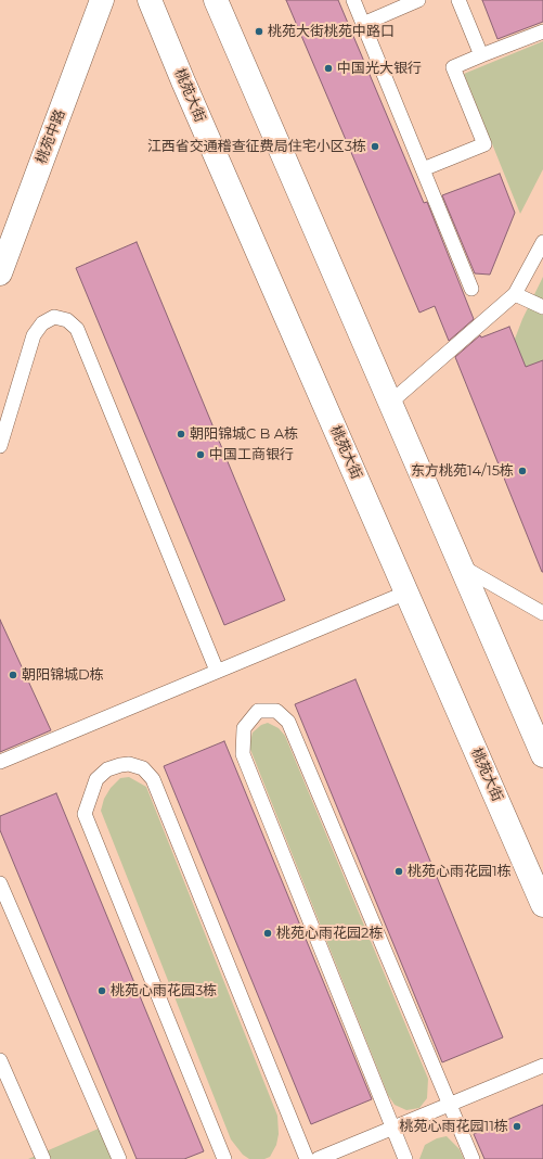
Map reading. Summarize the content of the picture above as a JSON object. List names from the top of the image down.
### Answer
{
  "streets": {
    "main road": ["桃苑大街", "桃苑中路"]
  },
  "places": [
    "桃苑大街桃苑中路口",
    "中国光大银行",
    "江西省交通稽查征费局住宅小区3栋",
    "朝阳锦城C B A栋",
    "中国工商银行",
    "东方桃苑14/15栋",
    "朝阳锦城D栋",
    "桃苑心雨花园1栋",
    "桃苑心雨花园2栋",
    "桃苑心雨花园3栋",
    "桃苑心雨花园11栋"
  ]
}
